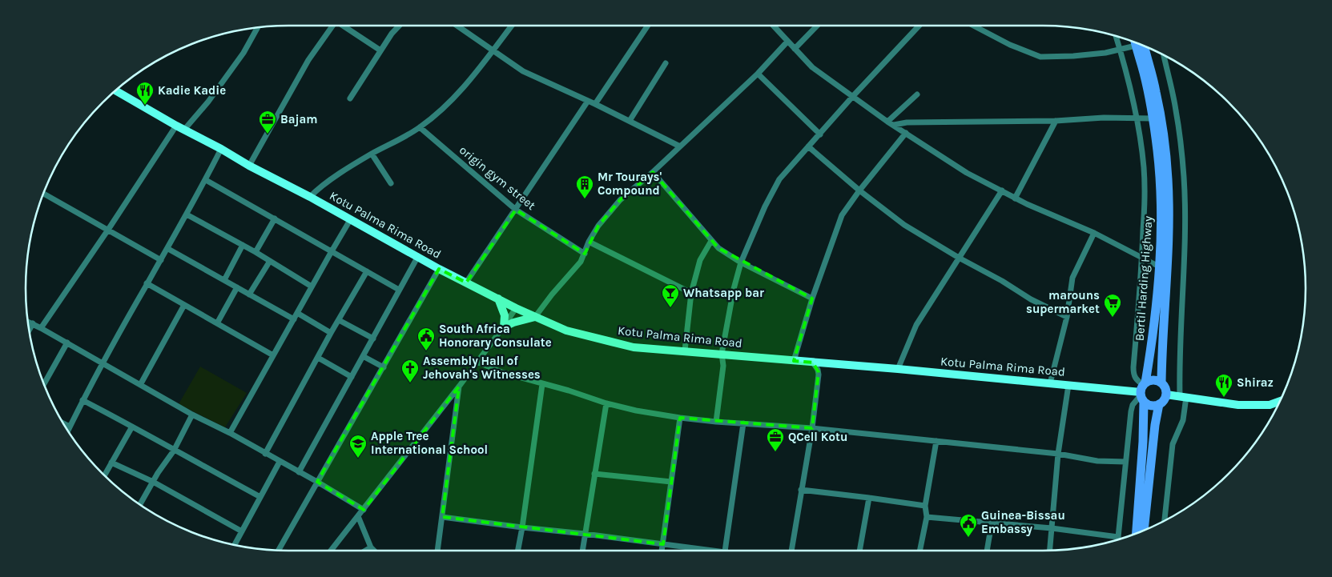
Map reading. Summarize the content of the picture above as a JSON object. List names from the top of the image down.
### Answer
{
  "streets": {
    "main road": ["Bertil Harding Highway"],
    "street": ["origin gym street", "Kotu Palma Rima Road"]
  },
  "crossings": [
    ["Kotu Palma Rima Road", "Bertil Harding Highway"]
  ],
  "places": {
    "restaurant": ["Kadie Kadie", "Shiraz"],
    "office": ["Bajam", "QCell Kotu"],
    "building": ["Mr Tourays' Compound"],
    "bar": ["Whatsapp bar"],
    "supermarket": ["marouns supermarket"],
    "public building": ["South Africa Honorary Consulate", "Guinea-Bissau Embassy"],
    "church": ["Assembly Hall of Jehovah's Witnesses"],
    "school or university": ["Apple Tree International School"]
  }
}
